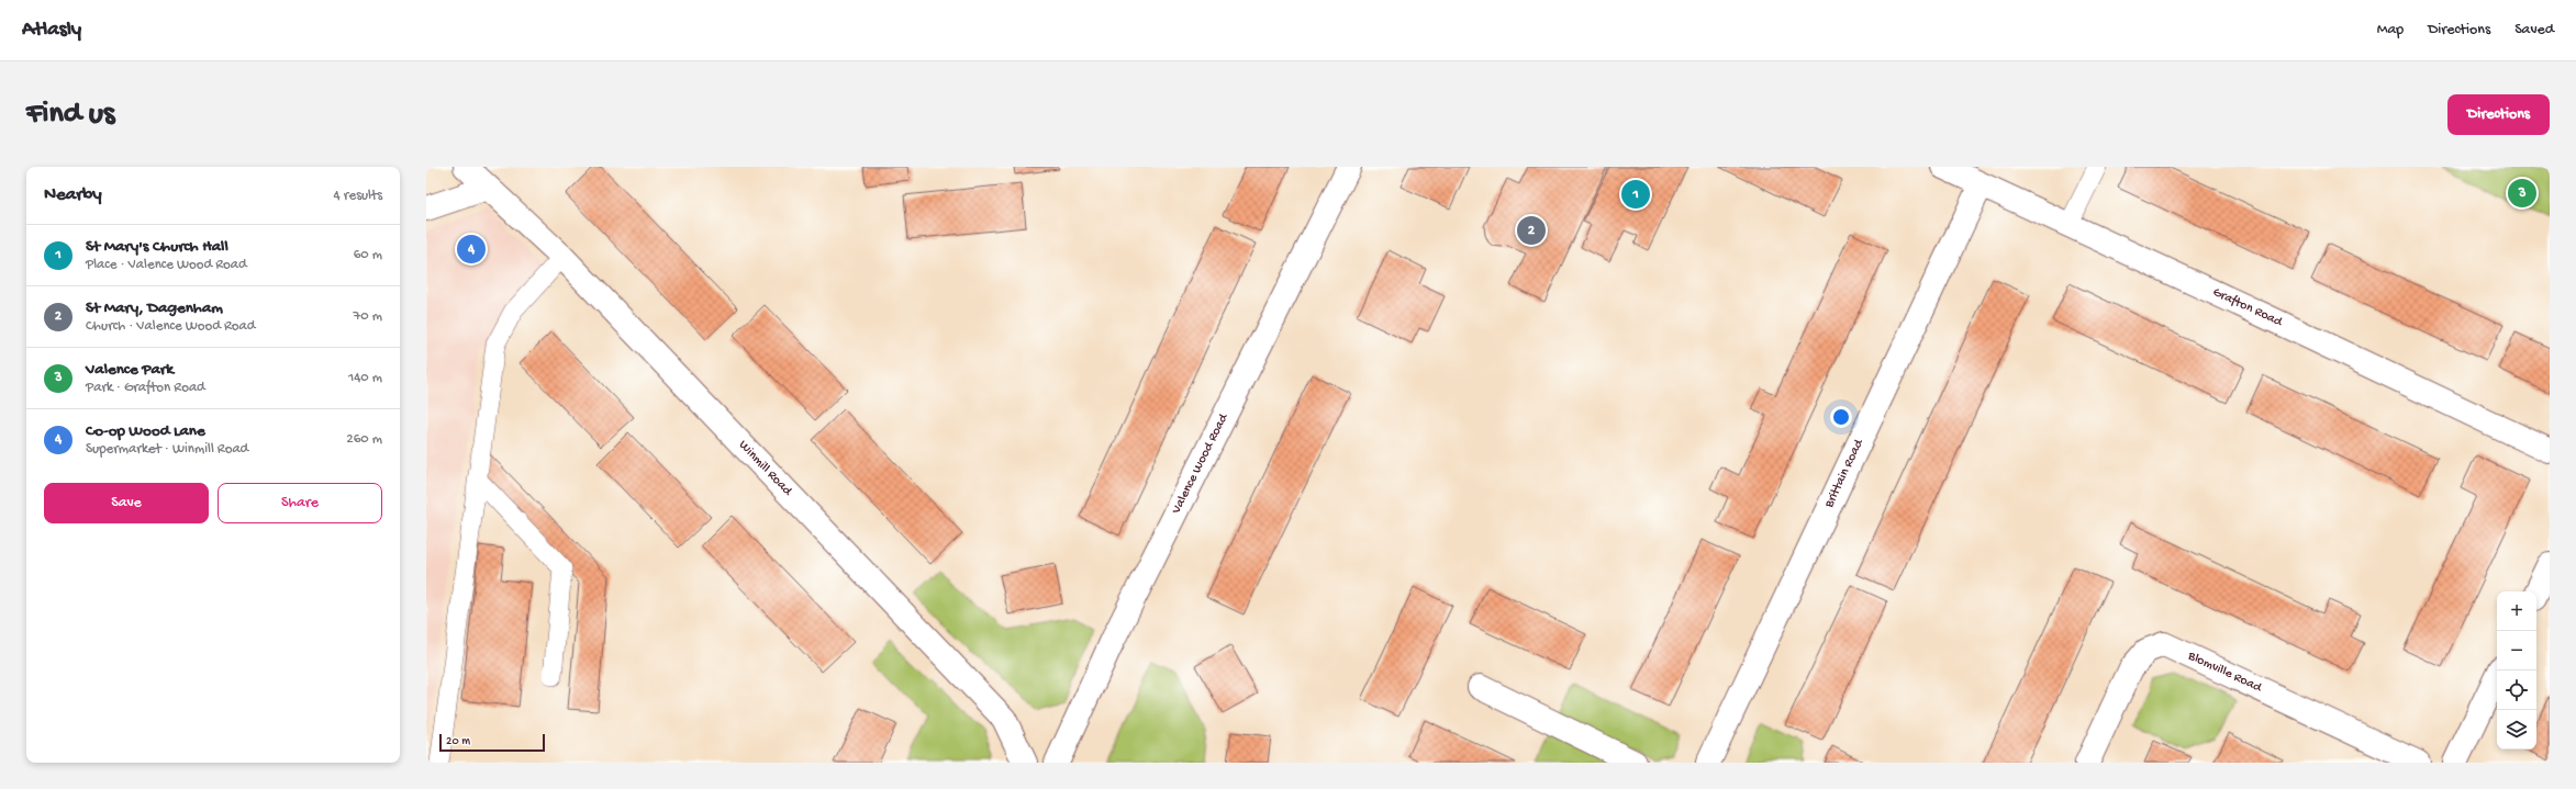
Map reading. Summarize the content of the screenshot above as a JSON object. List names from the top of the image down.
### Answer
{
  "streets": {
    "street": [
      "Grafton Road",
      "Valence Wood Road",
      "Winmill Road",
      "Brittain Road",
      "Blomville Road"
    ]
  },
  "crossings": [
    ["Grafton Road", "Brittain Road"]
  ],
  "scale_bar": "20 m",
  "page": {
    "header": "Atlasly",
    "nav": ["Map", "Directions", "Saved"],
    "buttons": [
      "Directions",
      ["Save", "Share"]
    ],
    "title": "Find us",
    "heading": ["Nearby", "4 results"],
    "pins": [
      "3",
      "1",
      "2",
      "4"
    ],
    "list": [
      {
        "mark": "1",
        "name": "St Mary's Church Hall",
        "note": "Place · Valence Wood Road",
        "value": "60 m"
      },
      {
        "mark": "2",
        "name": "St Mary, Dagenham",
        "note": "Church · Valence Wood Road",
        "value": "70 m"
      },
      {
        "mark": "3",
        "name": "Valence Park",
        "note": "Park · Grafton Road",
        "value": "140 m"
      },
      {
        "mark": "4",
        "name": "Co-op Wood Lane",
        "note": "Supermarket · Winmill Road",
        "value": "260 m"
      }
    ],
    "map_buttons": ["+", "−"],
    "scale": "20 m"
  }
}
